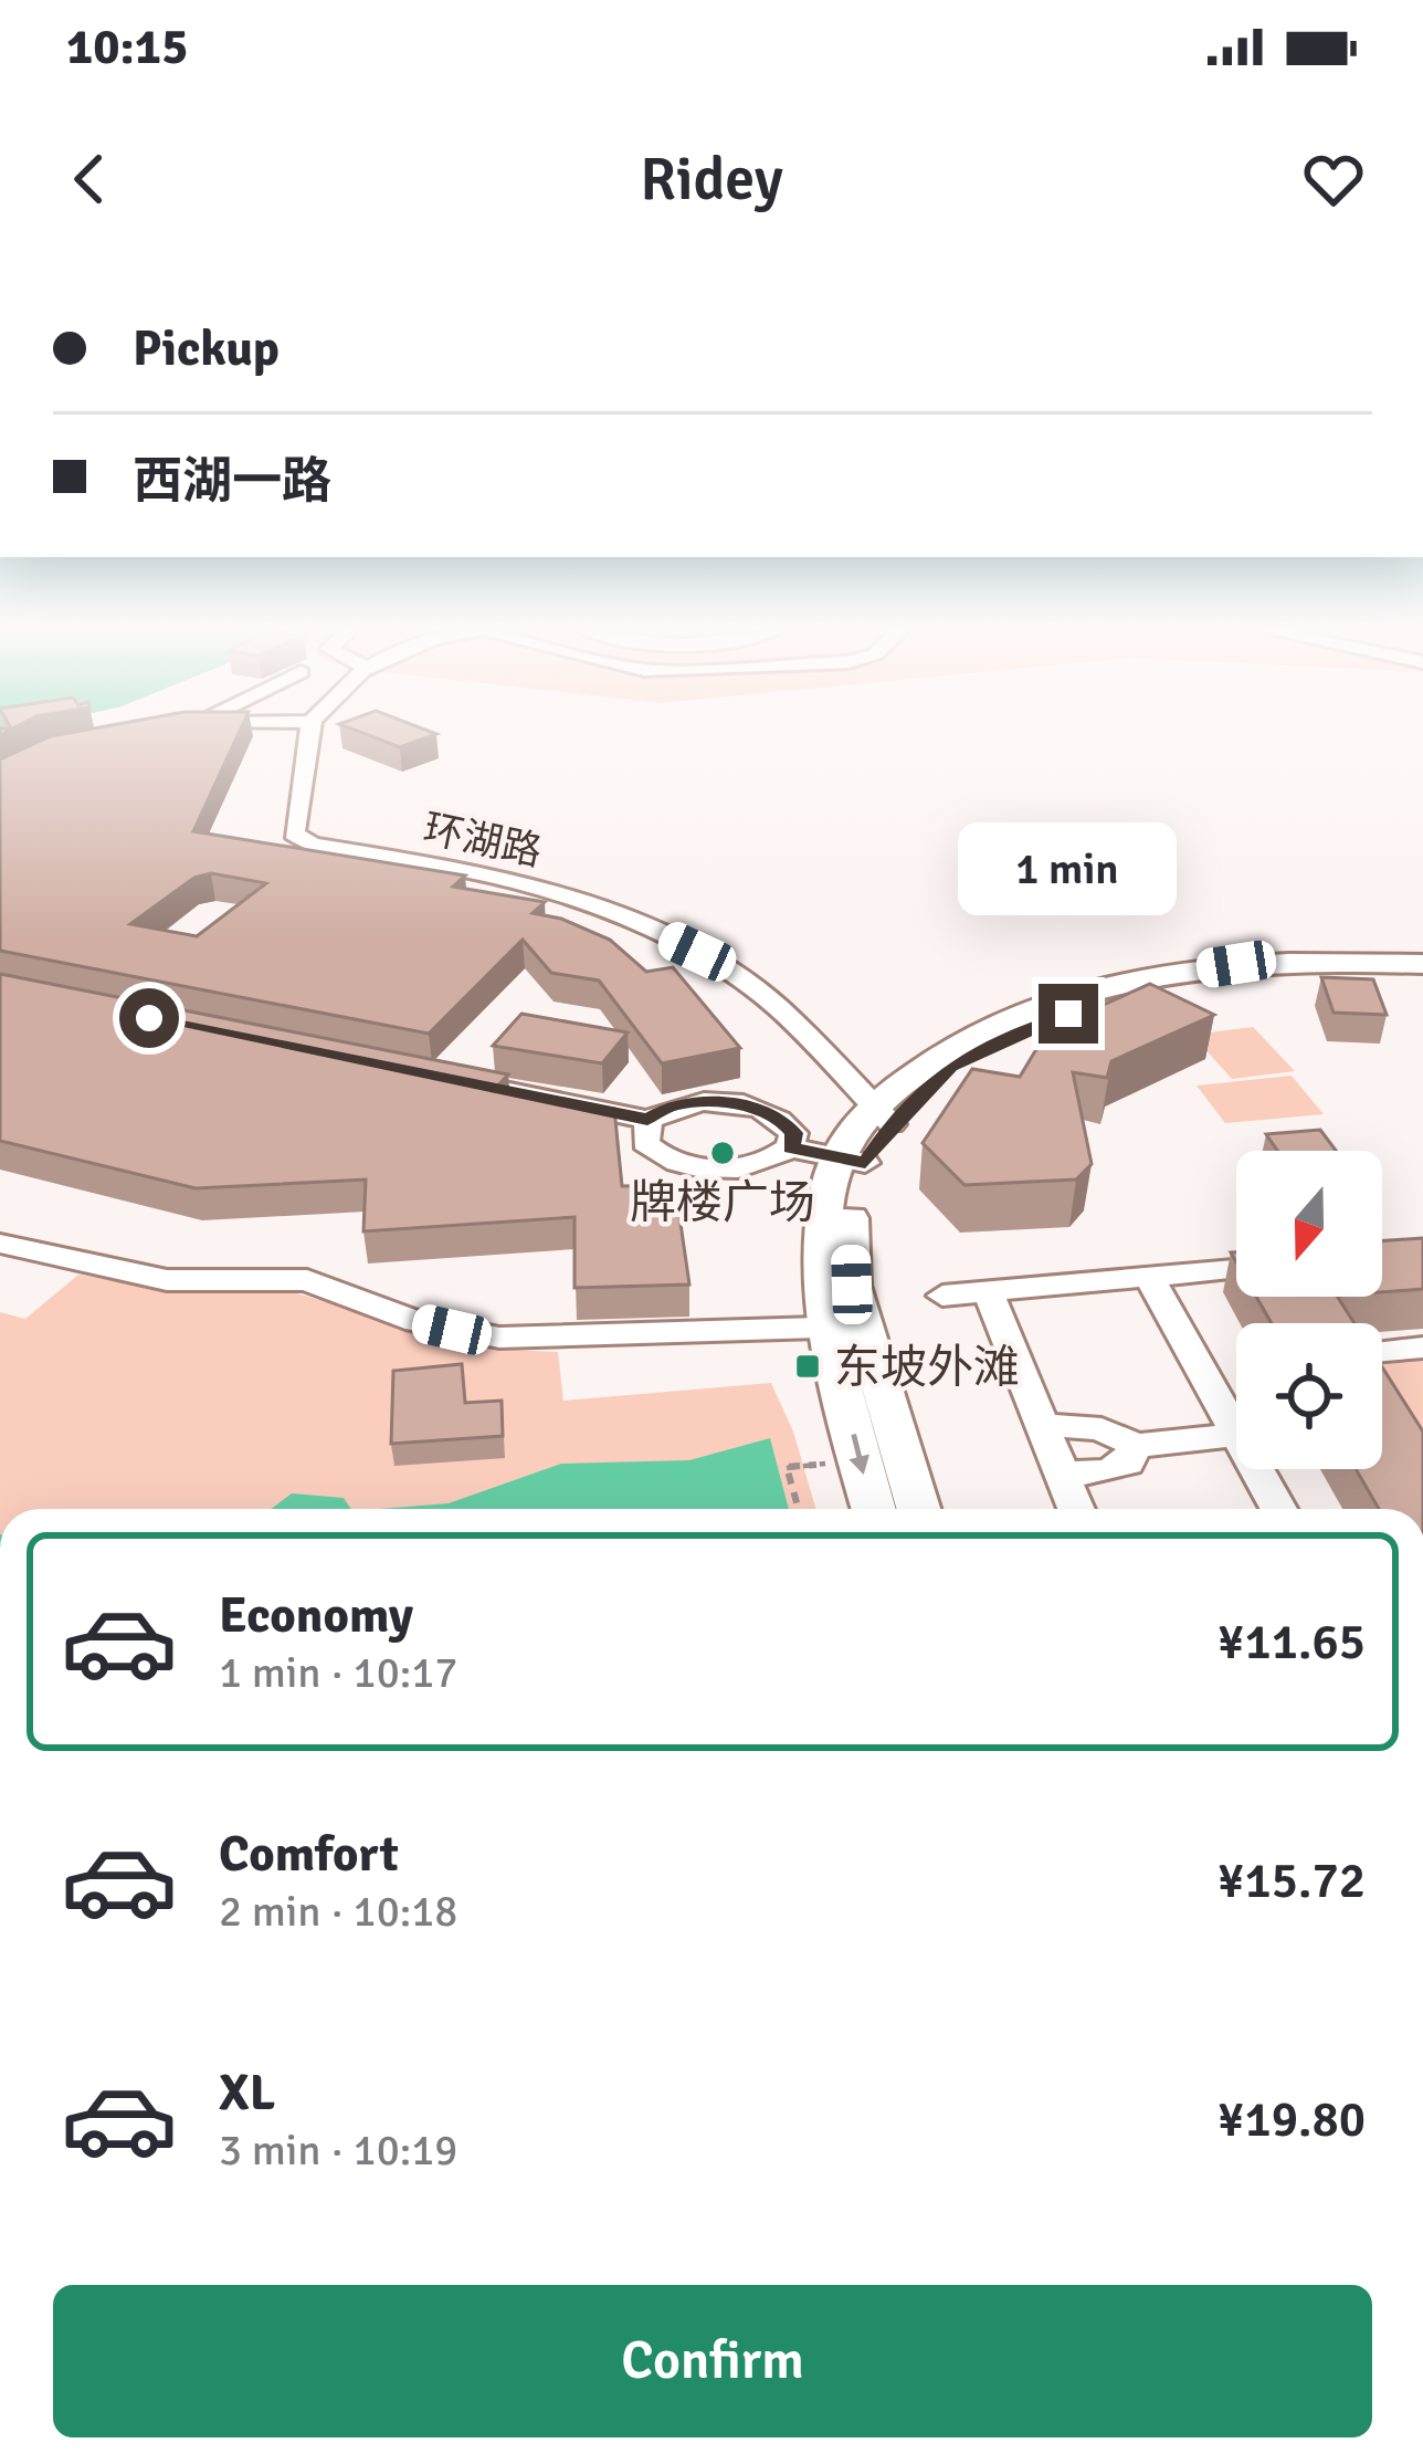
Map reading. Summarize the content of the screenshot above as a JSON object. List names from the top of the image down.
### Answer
{
  "streets": {
    "lane": ["环湖路"]
  },
  "places": {
    "other": ["牌楼广场"],
    "transit": ["东坡外滩"]
  },
  "north": "bottom",
  "page": {
    "status": "10:15",
    "header": "Ridey",
    "banner": ["Pickup", "西湖一路"],
    "bubble": "1 min",
    "list": [
      {
        "name": "Economy",
        "note": "1 min · 10:17",
        "value": "¥11.65"
      },
      {
        "name": "Comfort",
        "note": "2 min · 10:18",
        "value": "¥15.72"
      },
      {
        "name": "XL",
        "note": "3 min · 10:19",
        "value": "¥19.80"
      }
    ],
    "buttons": "Confirm"
  }
}
